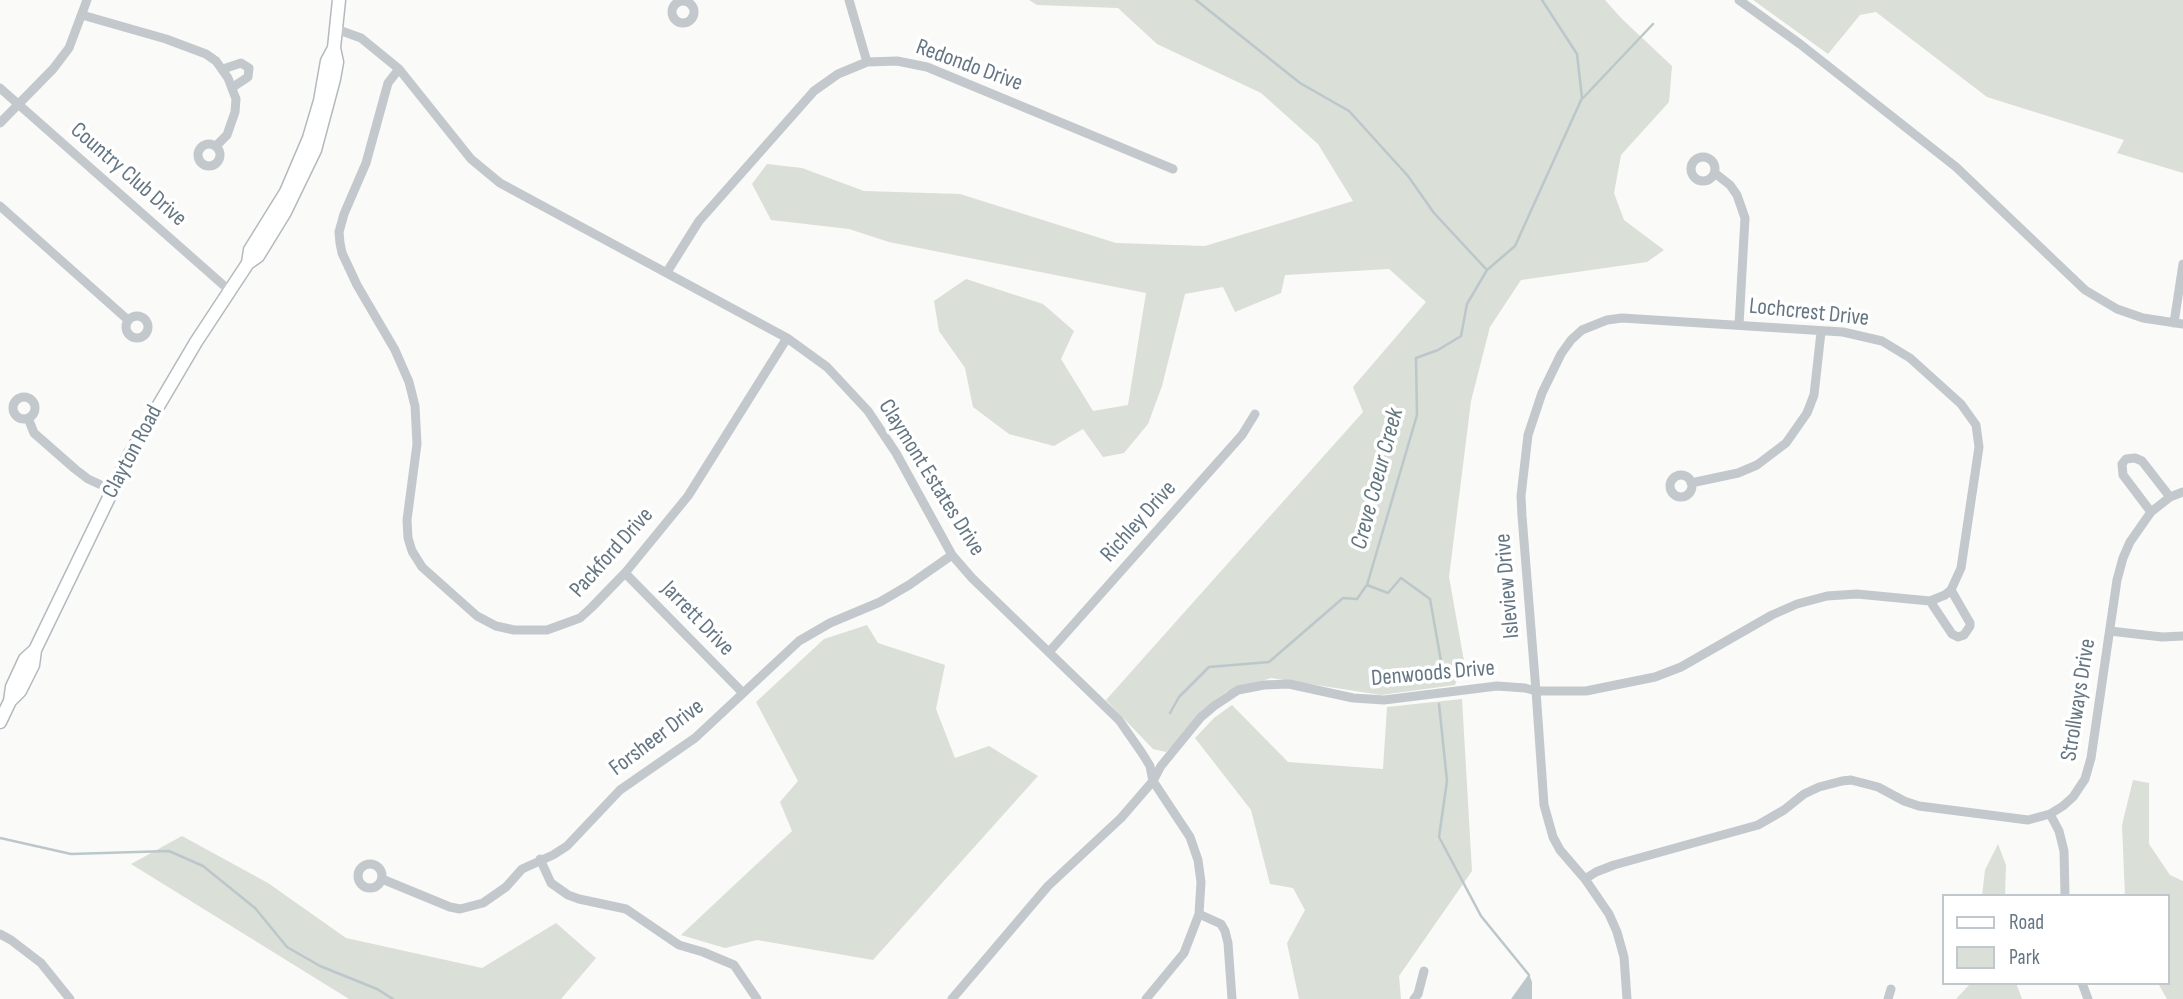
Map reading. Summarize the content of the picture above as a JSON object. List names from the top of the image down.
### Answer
{
  "streets": {
    "main road": ["Clayton Road"],
    "street": [
      "Redondo Drive",
      "Country Club Drive",
      "Lochcrest Drive",
      "Claymont Estates Drive",
      "Richley Drive",
      "Packford Drive",
      "Isleview Drive",
      "Jarrett Drive",
      "Denwoods Drive",
      "Strollways Drive",
      "Forsheer Drive"
    ]
  },
  "crossings": [
    ["Redondo Drive", "Claymont Estates Drive"],
    ["Country Club Drive", "Clayton Road"],
    ["Lochcrest Drive", "Isleview Drive"],
    ["Clayton Road", "Claymont Estates Drive"],
    ["Claymont Estates Drive", "Richley Drive"],
    ["Claymont Estates Drive", "Packford Drive"],
    ["Claymont Estates Drive", "Denwoods Drive"],
    ["Claymont Estates Drive", "Forsheer Drive"],
    ["Packford Drive", "Jarrett Drive"],
    ["Isleview Drive", "Denwoods Drive"],
    ["Jarrett Drive", "Forsheer Drive"]
  ],
  "water": ["Creve Coeur Creek"],
  "legend": ["Road", "Park"]
}
